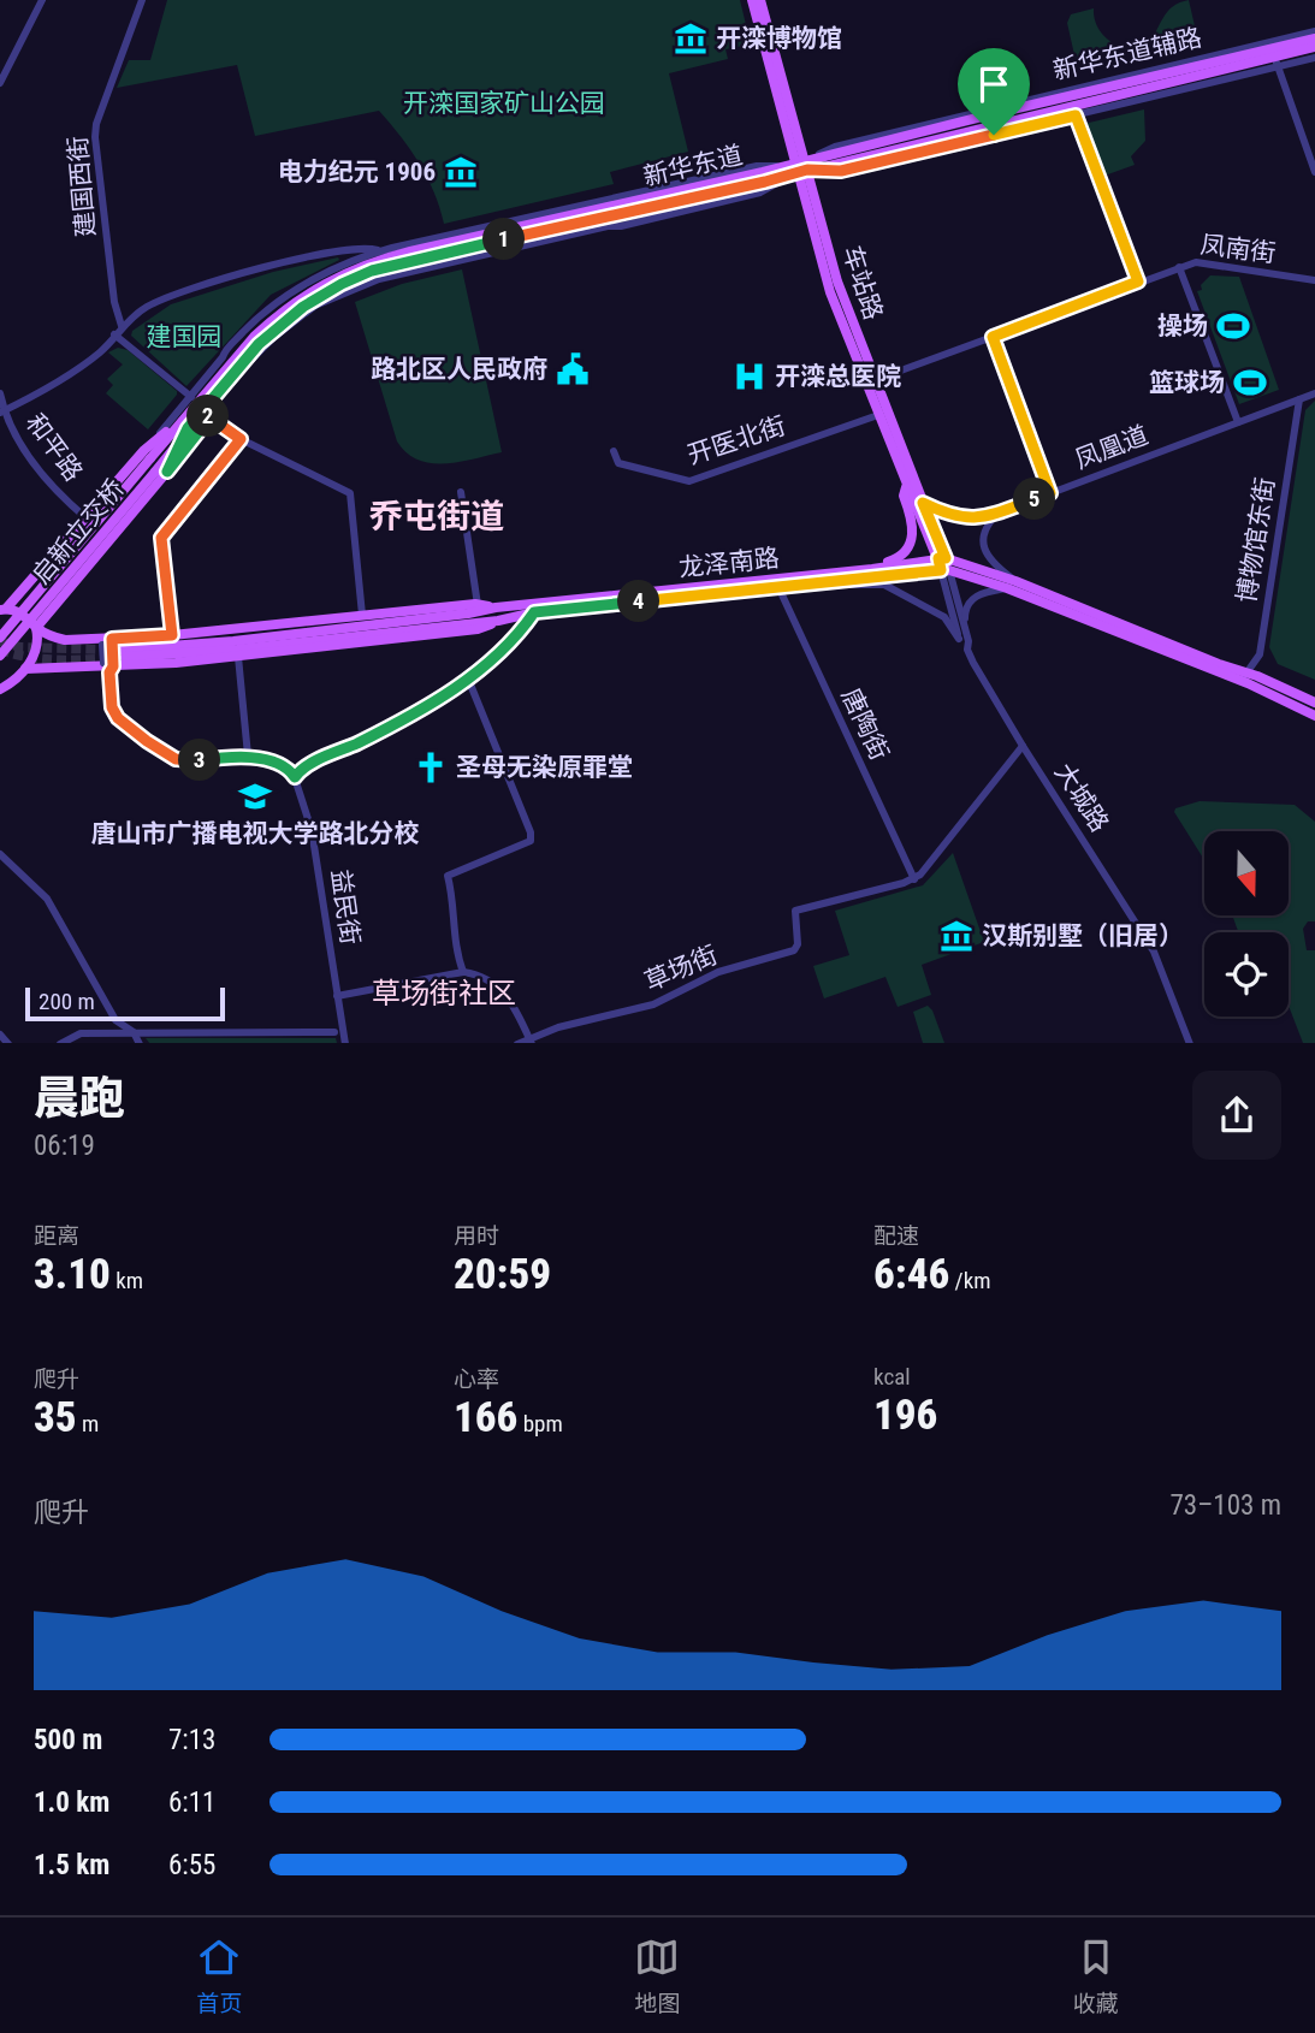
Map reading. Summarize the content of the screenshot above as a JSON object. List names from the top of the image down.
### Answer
{
  "streets": {
    "main road": [
      "新华东道",
      "车站路",
      "启新立交桥",
      "龙泽南路"
    ],
    "street": [
      "新华东道辅路",
      "建国西街",
      "凤南街",
      "开医北街",
      "和平路",
      "凤凰道",
      "博物馆东街",
      "唐陶街",
      "大城路",
      "益民街",
      "草场街"
    ]
  },
  "crossings": [
    ["新华东道辅路", "新华东道"],
    ["新华东道辅路", "车站路"],
    ["新华东道", "车站路"],
    ["新华东道", "启新立交桥"],
    ["凤南街", "车站路"],
    ["车站路", "开医北街"],
    ["车站路", "凤凰道"],
    ["车站路", "龙泽南路"],
    ["凤凰道", "博物馆东街"],
    ["博物馆东街", "龙泽南路"],
    ["龙泽南路", "唐陶街"],
    ["唐陶街", "草场街"]
  ],
  "districts": ["乔屯街道", "草场街社区"],
  "parks": ["开滦国家矿山公园", "建国园"],
  "places": {
    "museum": ["开滦博物馆", "电力纪元 1906", "汉斯别墅（旧居）"],
    "sports": ["操场", "篮球场"],
    "public building": ["路北区人民政府"],
    "hospital": ["开滦总医院"],
    "church": ["圣母无染原罪堂"],
    "school or university": ["唐山市广播电视大学路北分校"]
  },
  "scale_bar": "200 m",
  "north": "bottom",
  "page": {
    "pins": [
      "1",
      "2",
      "5",
      "4",
      "3"
    ],
    "scale": "200 m",
    "heading": ["晨跑", "06:19"],
    "stats": [
      ["距离", "3.10 km"],
      ["用时", "20:59"],
      ["配速", "6:46 /km"],
      ["爬升", "35 m"],
      ["心率", "166 bpm"],
      ["kcal", "196"]
    ],
    "chart": ["爬升", "73–103 m"],
    "list": [
      {
        "name": "500 m",
        "note": "7:13"
      },
      {
        "name": "1.0 km",
        "note": "6:11"
      },
      {
        "name": "1.5 km",
        "note": "6:55"
      }
    ],
    "tabs": ["首页", "地图", "收藏"]
  }
}
